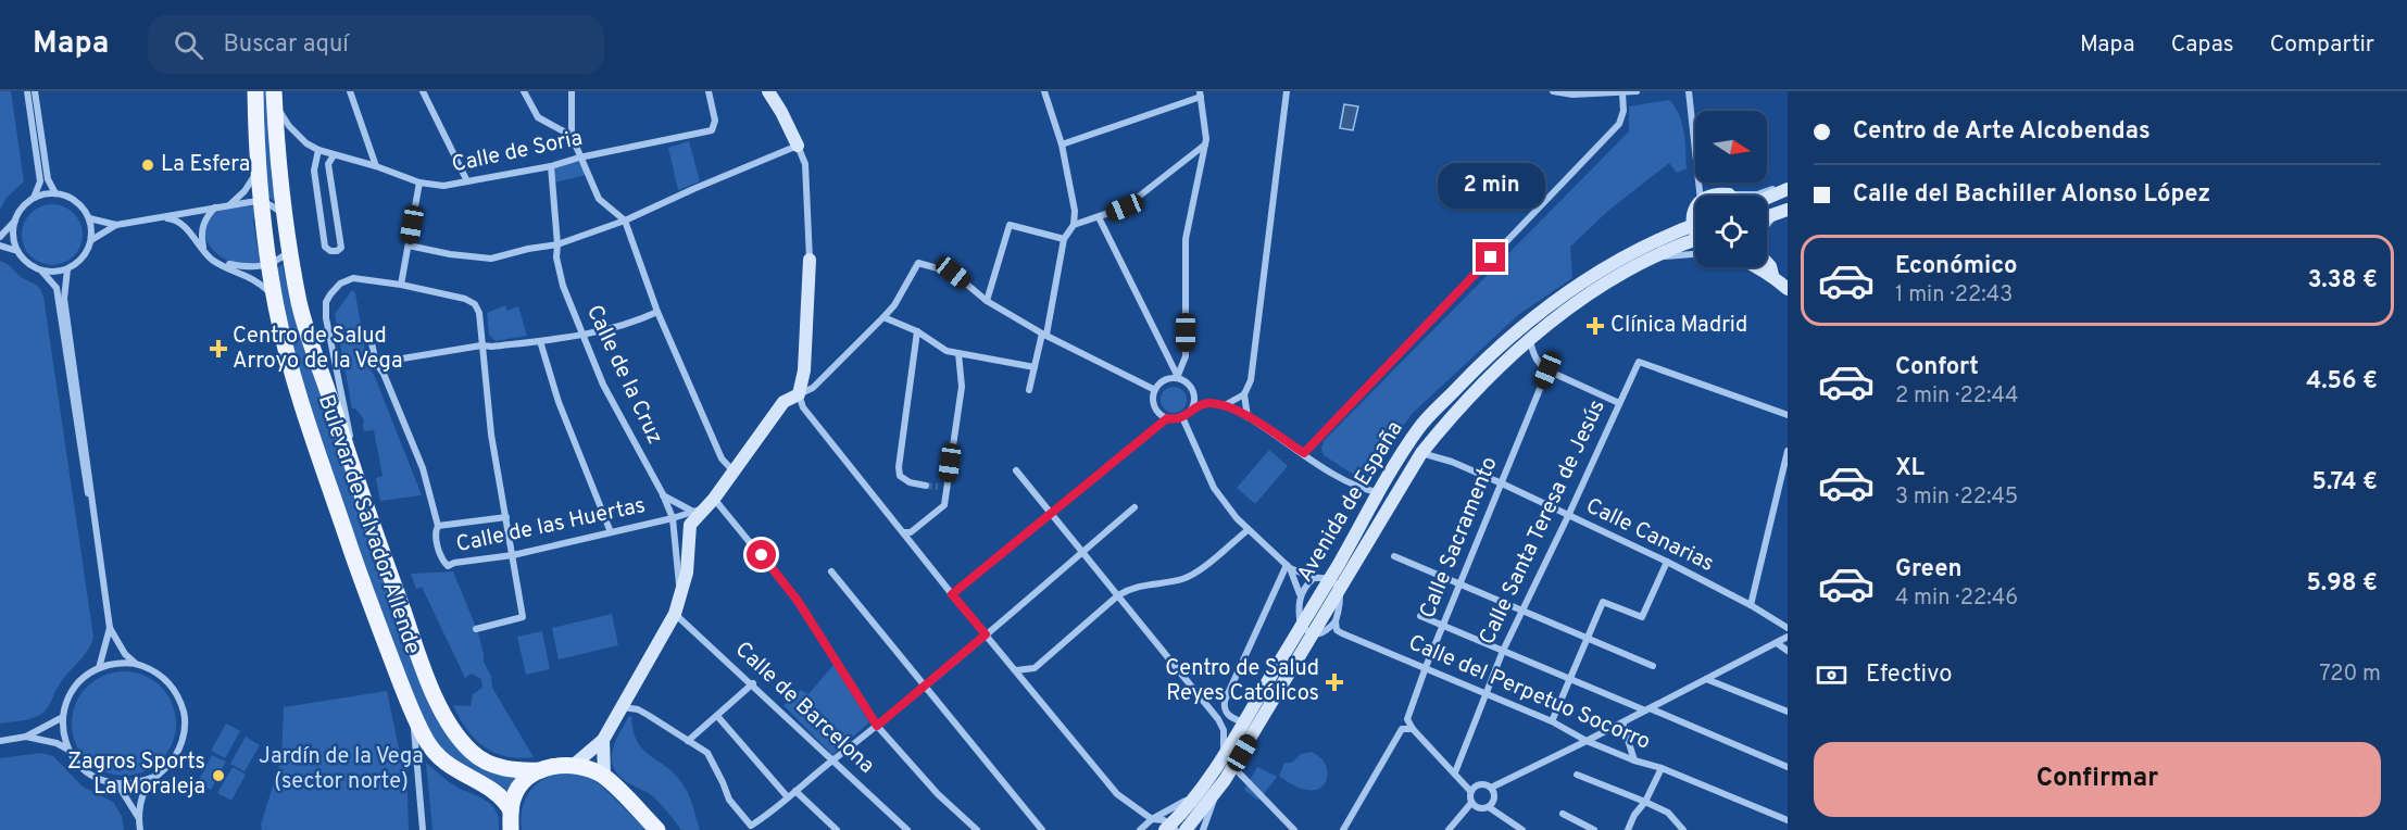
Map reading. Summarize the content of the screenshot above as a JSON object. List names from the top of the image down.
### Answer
{
  "streets": {
    "main road": ["Avenida de España", "Bulevar de Salvador Allende"],
    "street": [
      "Calle de Soria",
      "Calle de la Cruz",
      "Calle Santa Teresa de Jesús",
      "Calle de las Huertas",
      "Calle Canarias",
      "Calle Sacramento",
      "Calle del Perpetuo Socorro",
      "Calle de Barcelona"
    ]
  },
  "crossings": [
    ["Calle de Soria", "Calle de la Cruz"],
    ["Calle de Soria", "Bulevar de Salvador Allende"],
    ["Calle de la Cruz", "Calle de las Huertas"],
    ["Avenida de España", "Calle Canarias"],
    ["Calle Santa Teresa de Jesús", "Calle Canarias"],
    ["Calle Santa Teresa de Jesús", "Calle del Perpetuo Socorro"],
    ["Calle Canarias", "Calle Sacramento"],
    ["Calle Sacramento", "Calle del Perpetuo Socorro"]
  ],
  "parks": ["Jardín de la Vega (sector norte)"],
  "places": {
    "other": ["La Esfera", "Zagros Sports La Moraleja"],
    "health": ["Clínica Madrid", "Centro de Salud Arroyo de la Vega", "Centro de Salud Reyes Católicos"]
  },
  "north": "right",
  "page": {
    "header": "Mapa",
    "search": "Buscar aquí",
    "nav": ["Mapa", "Capas", "Compartir"],
    "banner": ["Centro de Arte Alcobendas", "Calle del Bachiller Alonso López"],
    "bubble": "2 min",
    "list": [
      {
        "name": "Económico",
        "note": "1 min · 22:43",
        "value": "3.38 €"
      },
      {
        "name": "Confort",
        "note": "2 min · 22:44",
        "value": "4.56 €"
      },
      {
        "name": "XL",
        "note": "3 min · 22:45",
        "value": "5.74 €"
      },
      {
        "name": "Green",
        "note": "4 min · 22:46",
        "value": "5.98 €"
      }
    ],
    "pay": ["Efectivo", "720 m"],
    "buttons": "Confirmar"
  }
}
